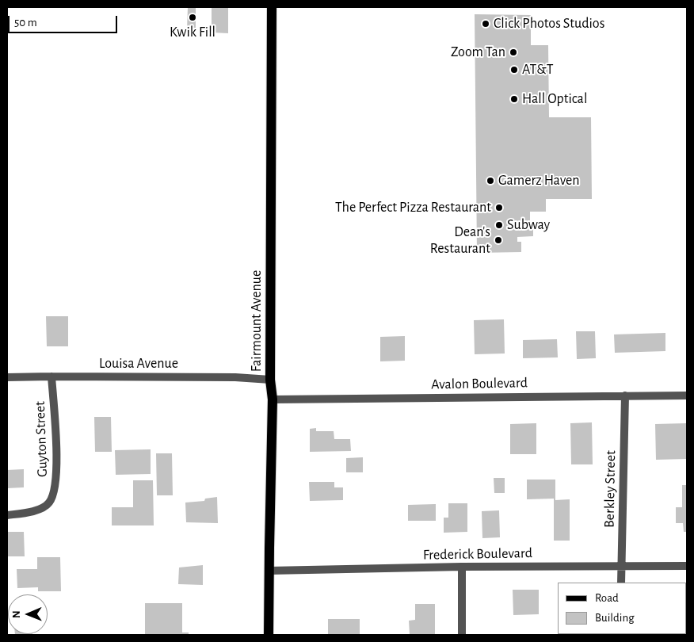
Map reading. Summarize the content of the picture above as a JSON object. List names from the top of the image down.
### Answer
{
  "streets": {
    "main road": ["Fairmount Avenue"],
    "street": [
      "Louisa Avenue",
      "Avalon Boulevard",
      "Guyton Street",
      "Berkley Street",
      "Frederick Boulevard"
    ]
  },
  "crossings": [
    ["Fairmount Avenue", "Louisa Avenue"],
    ["Fairmount Avenue", "Avalon Boulevard"],
    ["Fairmount Avenue", "Frederick Boulevard"],
    ["Louisa Avenue", "Guyton Street"],
    ["Avalon Boulevard", "Berkley Street"],
    ["Berkley Street", "Frederick Boulevard"]
  ],
  "places": [
    "Kwik Fill",
    "Click Photos Studios",
    "Zoom Tan",
    "AT&T",
    "Hall Optical",
    "Gamerz Haven",
    "The Perfect Pizza Restaurant",
    "Subway",
    "Dean's Restaurant"
  ],
  "legend": ["Road", "Building"],
  "scale_bar": "50 m",
  "north": "left"
}
